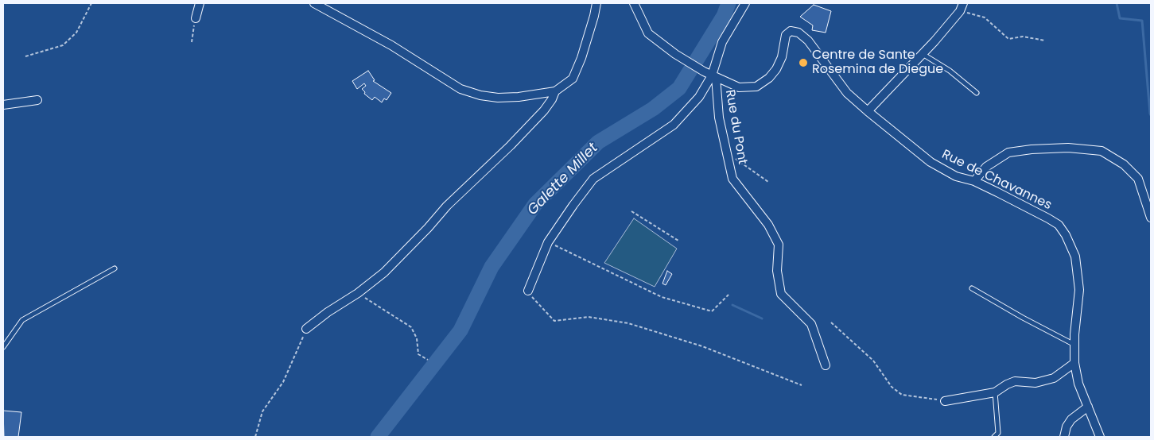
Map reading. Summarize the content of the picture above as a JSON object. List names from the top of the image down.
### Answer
{
  "streets": {
    "street": ["Rue du Pont", "Rue de Chavannes"]
  },
  "crossings": [
    ["Rue du Pont", "Rue de Chavannes"]
  ],
  "water": ["Galette Millet"],
  "places": ["Centre de Sante Rosemina de Diegue"]
}
